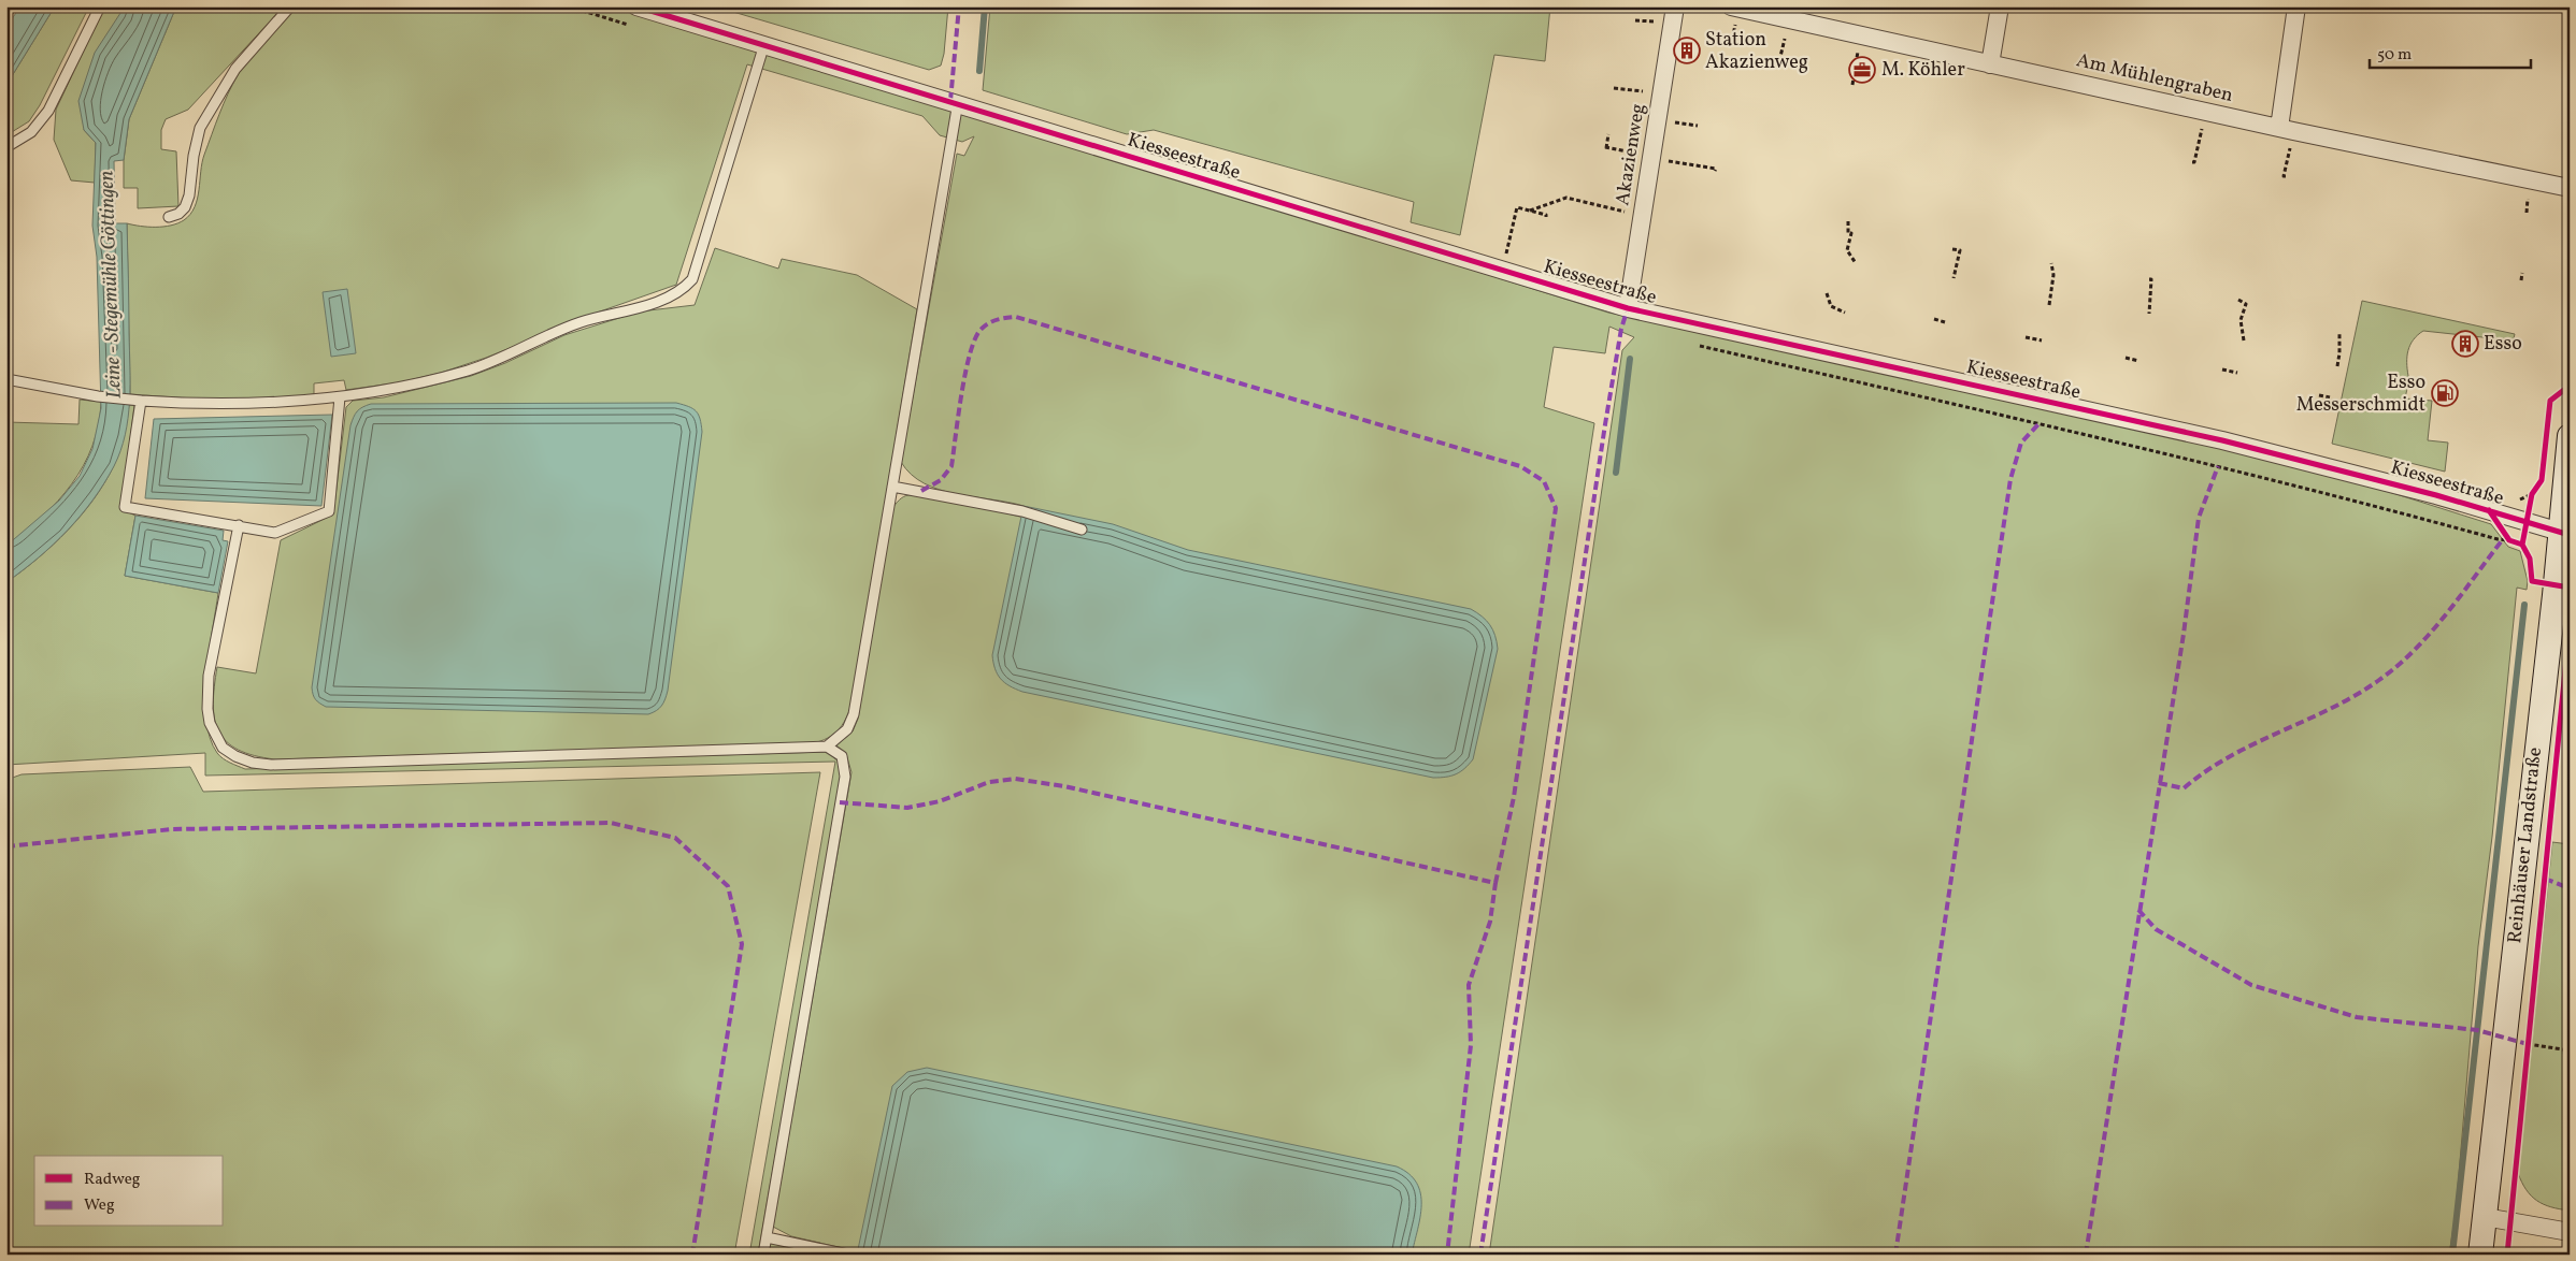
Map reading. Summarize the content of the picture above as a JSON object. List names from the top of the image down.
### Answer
{
  "streets": {
    "main road": ["Reinhäuser Landstraße"],
    "street": ["Am Mühlengraben", "Akazienweg", "Kiesseestraße"]
  },
  "crossings": [
    ["Akazienweg", "Kiesseestraße"],
    ["Kiesseestraße", "Reinhäuser Landstraße"]
  ],
  "water": ["Leine - Stegemühle Göttingen"],
  "places": {
    "building": ["Station Akazienweg", "Esso"],
    "office": ["M. Köhler"],
    "fuel station": ["Esso Messerschmidt"]
  },
  "legend": ["Radweg", "Weg"],
  "scale_bar": "50 m"
}
